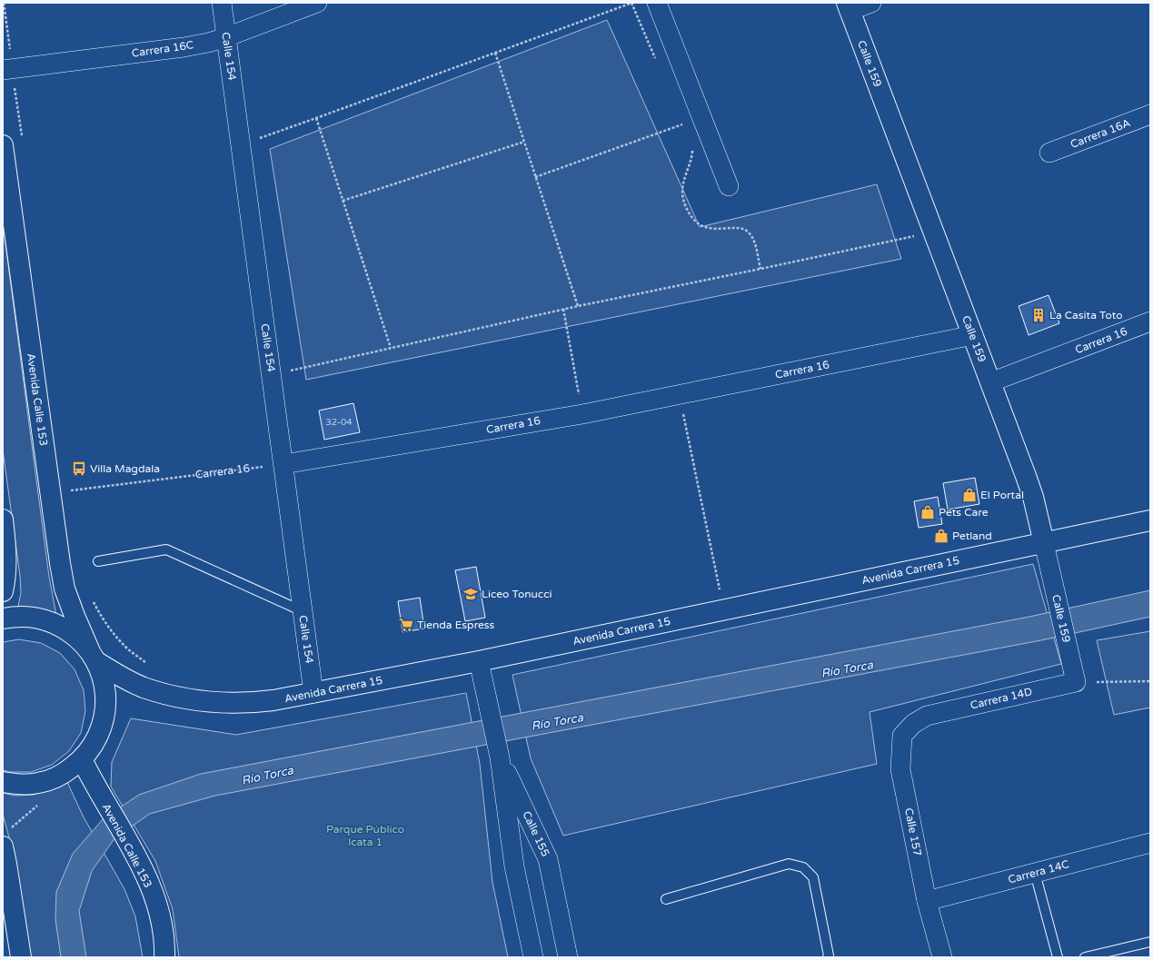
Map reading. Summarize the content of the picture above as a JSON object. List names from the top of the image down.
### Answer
{
  "streets": {
    "street": [
      "Carrera 16C",
      "Calle 154",
      "Calle 159",
      "Carrera 16A",
      "Carrera 16",
      "Avenida Calle 153",
      "Avenida Carrera 15",
      "Carrera 14D",
      "Calle 157",
      "Calle 155",
      "Carrera 14C"
    ]
  },
  "crossings": [
    ["Carrera 16C", "Calle 154"],
    ["Calle 154", "Carrera 16"],
    ["Calle 154", "Avenida Carrera 15"],
    ["Calle 159", "Carrera 16"],
    ["Calle 159", "Avenida Carrera 15"],
    ["Calle 159", "Carrera 14D"],
    ["Avenida Calle 153", "Avenida Carrera 15"],
    ["Avenida Carrera 15", "Calle 155"],
    ["Carrera 14D", "Calle 157"],
    ["Calle 157", "Carrera 14C"]
  ],
  "water": ["Río Torca"],
  "parks": ["Parque Público Icata 1"],
  "places": {
    "building": ["La Casita Toto"],
    "bus stop": ["Villa Magdala"],
    "shop": ["El Portal", "Pets Care", "Petland"],
    "school or university": ["Liceo Tonucci"],
    "supermarket": ["Tienda Espress"]
  },
  "house_numbers": ["32-04"]
}
